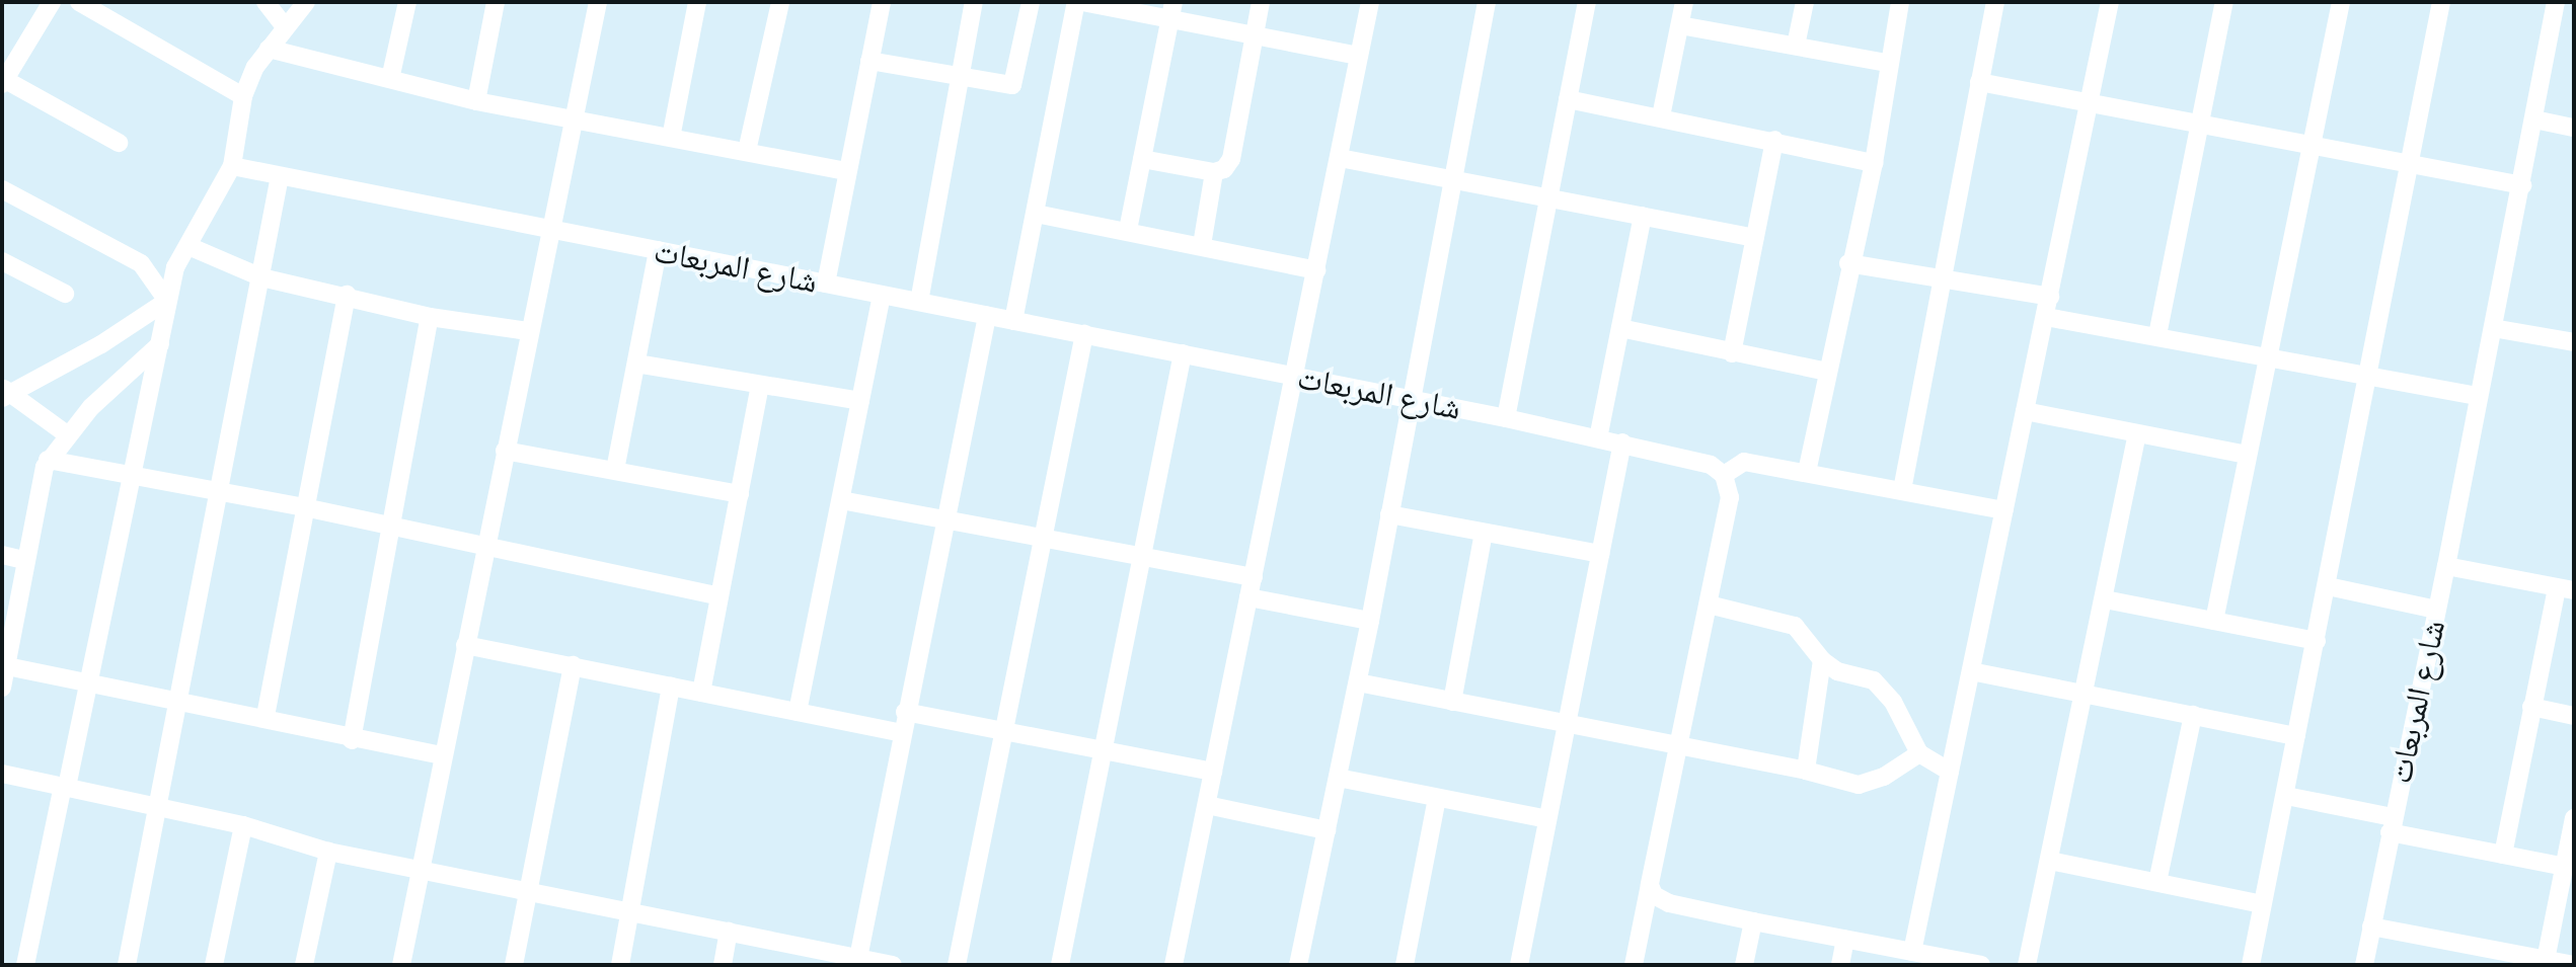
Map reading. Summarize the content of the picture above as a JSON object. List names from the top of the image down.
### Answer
{
  "streets": {
    "street": ["شارع المربعات"]
  }
}
